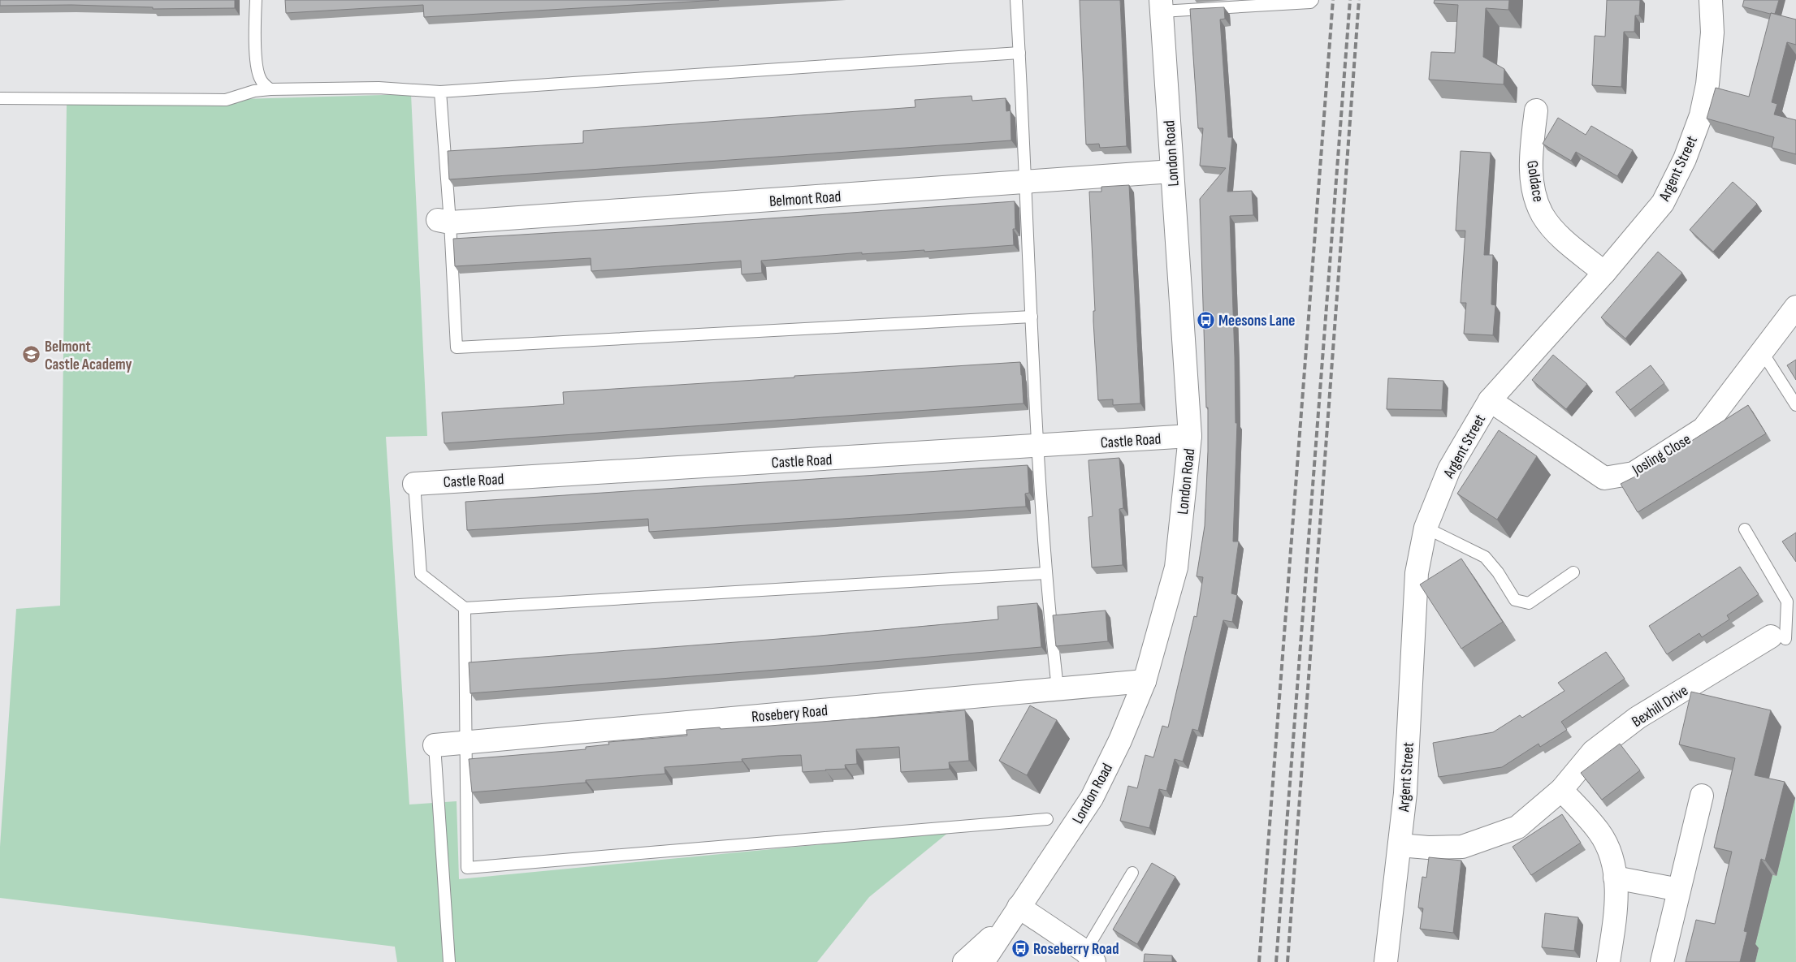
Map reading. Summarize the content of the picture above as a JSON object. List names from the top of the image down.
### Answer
{
  "streets": {
    "street": [
      "London Road",
      "Argent Street",
      "Goldace",
      "Belmont Road",
      "Castle Road",
      "Josling Close",
      "Bexhill Drive",
      "Rosebery Road"
    ]
  },
  "crossings": [
    ["London Road", "Belmont Road"],
    ["London Road", "Castle Road"],
    ["London Road", "Rosebery Road"],
    ["Argent Street", "Goldace"],
    ["Argent Street", "Josling Close"],
    ["Argent Street", "Bexhill Drive"]
  ],
  "places": {
    "bus stop": ["Meesons Lane", "Roseberry Road"],
    "school or university": ["Belmont Castle Academy"]
  }
}
